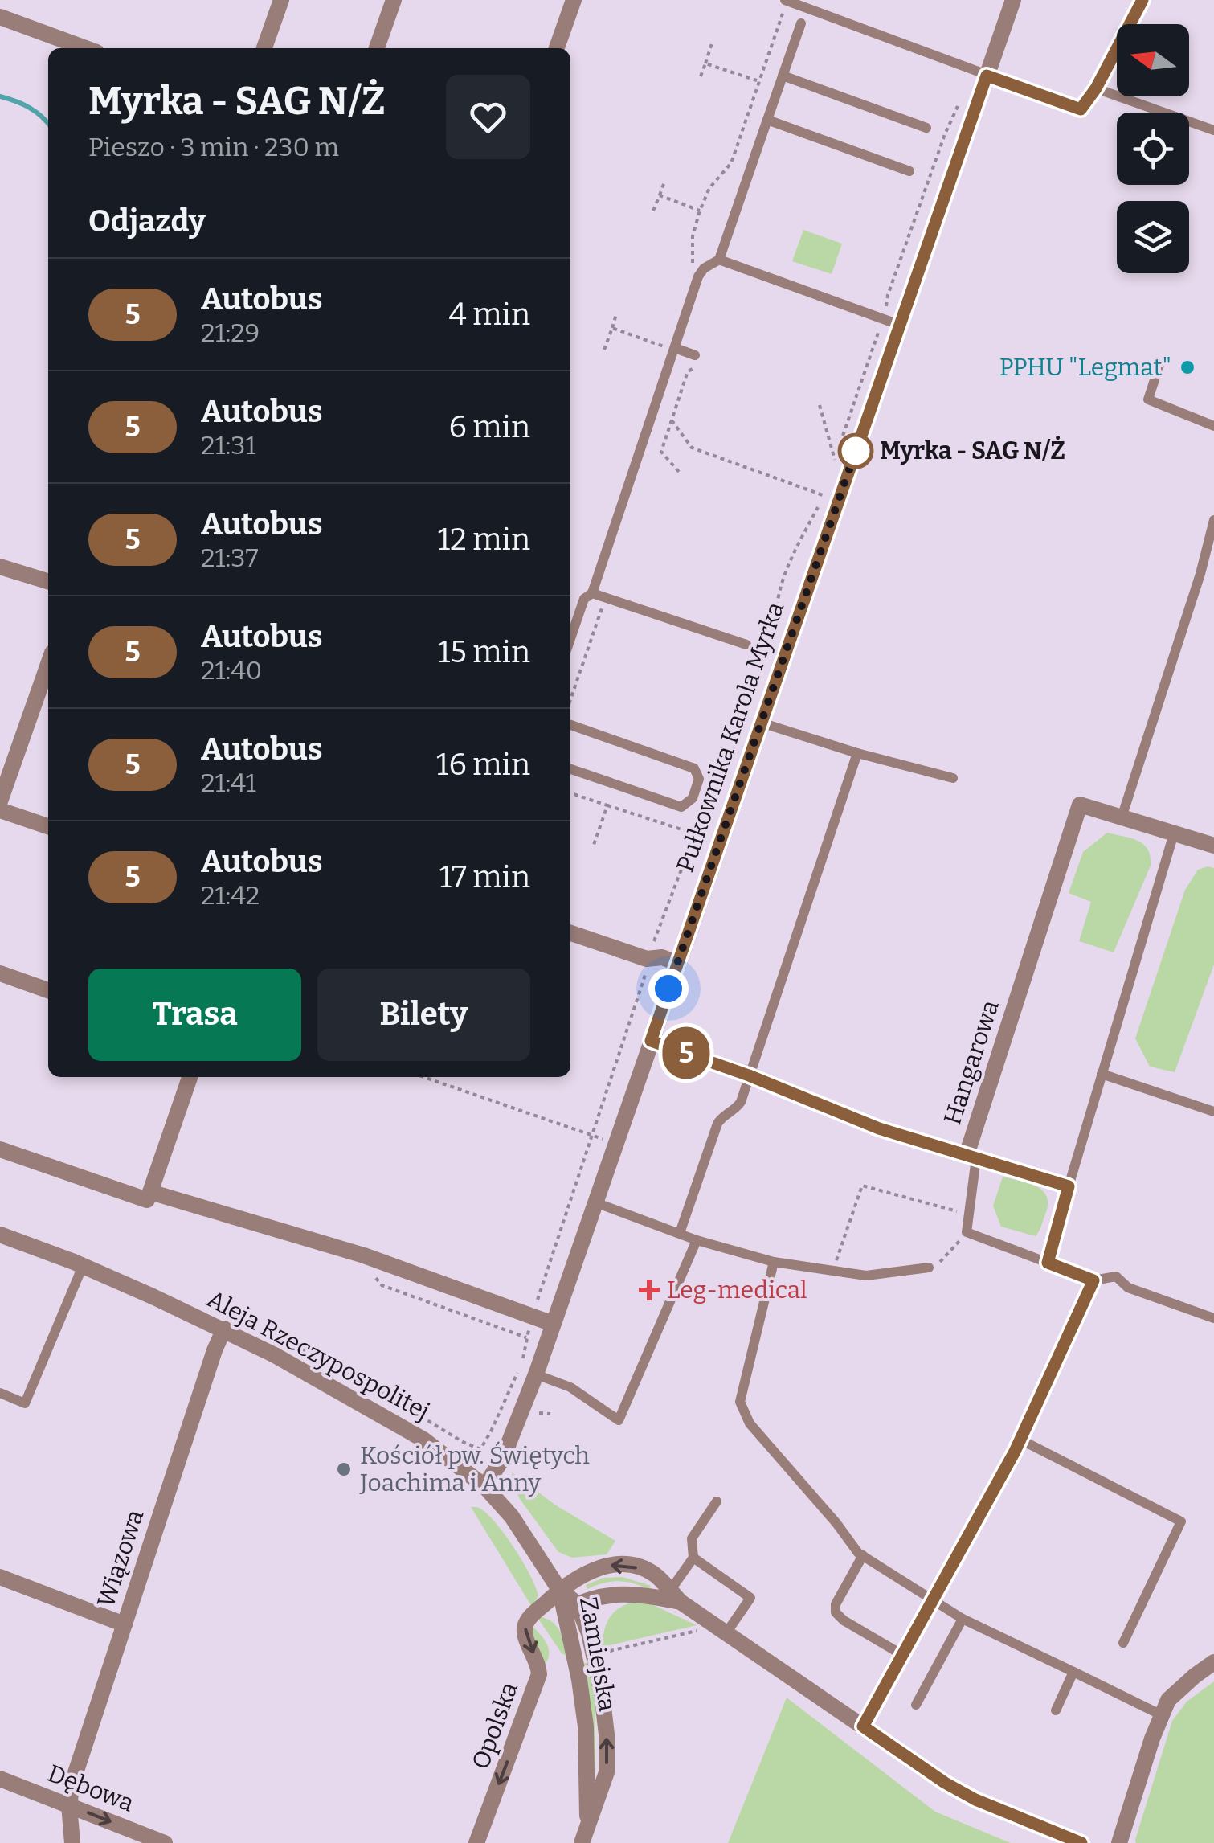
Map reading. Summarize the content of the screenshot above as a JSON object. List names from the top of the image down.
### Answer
{
  "streets": {
    "street": [
      "Pułkownika Karola Myrka",
      "Hangarowa",
      "Aleja Rzeczypospolitej",
      "Wiązowa",
      "Zamiejska",
      "Opolska",
      "Dębowa"
    ]
  },
  "crossings": [
    ["Pułkownika Karola Myrka", "Aleja Rzeczypospolitej"],
    ["Aleja Rzeczypospolitej", "Wiązowa"],
    ["Aleja Rzeczypospolitej", "Zamiejska"],
    ["Aleja Rzeczypospolitej", "Opolska"],
    ["Wiązowa", "Dębowa"],
    ["Zamiejska", "Opolska"]
  ],
  "one_way": ["Opolska", "Dębowa"],
  "places": {
    "other": ["PPHU \"Legmat\"", "Myrka - SAG N/Ż", "Kościół pw. Świętych Joachima i Anny"],
    "health": ["Leg-medical"]
  },
  "lines": ["bus line 5"],
  "north": "left",
  "page": {
    "on_map": "5",
    "heading": [
      ["Myrka - SAG N/Ż", "Pieszo · 3 min · 230 m"],
      "Odjazdy"
    ],
    "list": [
      {
        "mark": "5",
        "name": "Autobus",
        "note": "21:29",
        "value": "4 min"
      },
      {
        "mark": "5",
        "name": "Autobus",
        "note": "21:31",
        "value": "6 min"
      },
      {
        "mark": "5",
        "name": "Autobus",
        "note": "21:37",
        "value": "12 min"
      },
      {
        "mark": "5",
        "name": "Autobus",
        "note": "21:40",
        "value": "15 min"
      },
      {
        "mark": "5",
        "name": "Autobus",
        "note": "21:41",
        "value": "16 min"
      },
      {
        "mark": "5",
        "name": "Autobus",
        "note": "21:42",
        "value": "17 min"
      }
    ],
    "buttons": ["Trasa", "Bilety"]
  }
}
